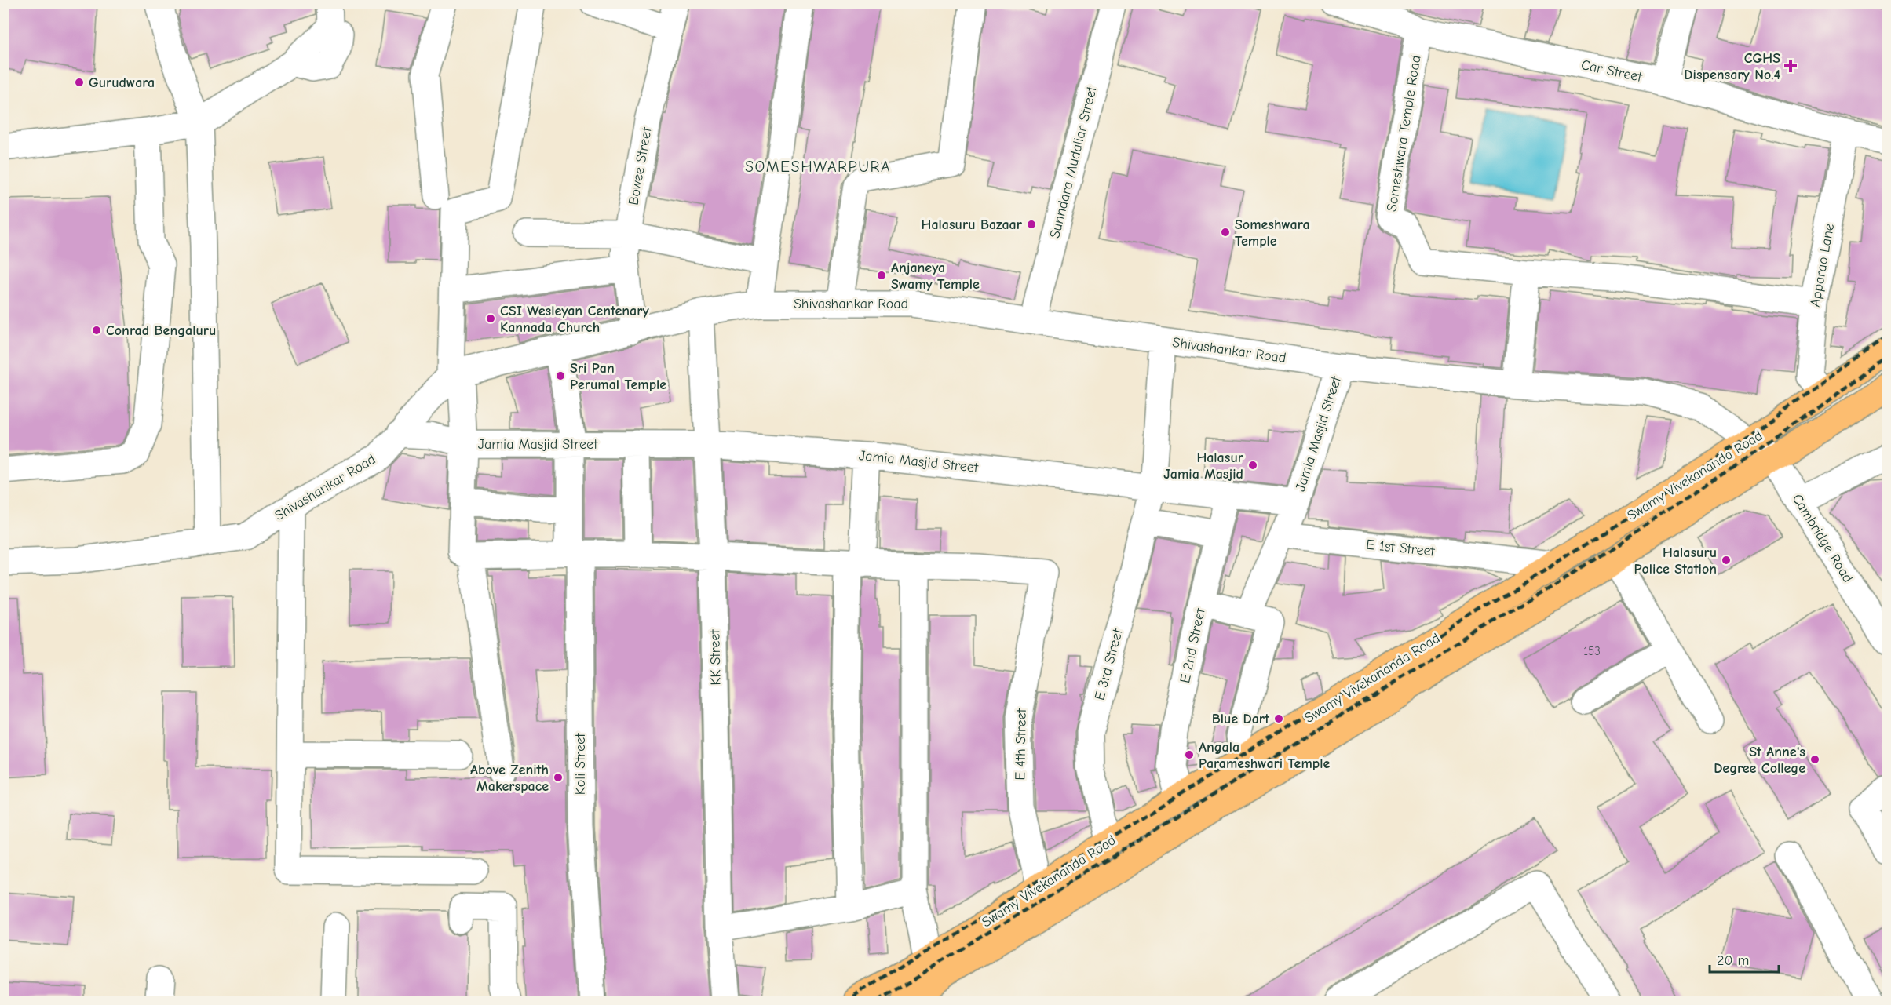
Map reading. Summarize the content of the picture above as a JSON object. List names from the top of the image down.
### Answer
{
  "streets": {
    "main road": ["Swamy Vivekananda Road"],
    "street": [
      "Car Street",
      "Someshwara Temple Road",
      "Sunndara Mudaliar Street",
      "Bowee Street",
      "Apparao Lane",
      "Shivashankar Road",
      "Jamia Masjid Street",
      "Cambridge Road",
      "E 1st Street",
      "E 2nd Street",
      "KK Street",
      "E 3rd Street",
      "E 4th Street",
      "Koli Street"
    ]
  },
  "crossings": [
    ["Car Street", "Someshwara Temple Road"],
    ["Car Street", "Apparao Lane"],
    ["Someshwara Temple Road", "Apparao Lane"],
    ["Sunndara Mudaliar Street", "Shivashankar Road"],
    ["Bowee Street", "Shivashankar Road"],
    ["Apparao Lane", "Swamy Vivekananda Road"],
    ["Shivashankar Road", "Jamia Masjid Street"],
    ["Shivashankar Road", "Swamy Vivekananda Road"],
    ["Shivashankar Road", "Cambridge Road"],
    ["Shivashankar Road", "KK Street"],
    ["Shivashankar Road", "E 3rd Street"],
    ["Shivashankar Road", "Koli Street"],
    ["Jamia Masjid Street", "E 2nd Street"],
    ["Jamia Masjid Street", "KK Street"],
    ["Jamia Masjid Street", "E 3rd Street"],
    ["Jamia Masjid Street", "Koli Street"],
    ["Swamy Vivekananda Road", "Cambridge Road"],
    ["Swamy Vivekananda Road", "E 1st Street"],
    ["Swamy Vivekananda Road", "E 2nd Street"],
    ["Swamy Vivekananda Road", "E 3rd Street"],
    ["Swamy Vivekananda Road", "E 4th Street"]
  ],
  "districts": ["SOMESHWARPURA"],
  "places": {
    "health": ["CGHS Dispensary No.4"],
    "other": [
      "Gurudwara",
      "Halasuru Bazaar",
      "Someshwara Temple",
      "Anjaneya Swamy Temple",
      "CSI Wesleyan Centenary Kannada Church",
      "Conrad Bengaluru",
      "Sri Pan Perumal Temple",
      "Halasur Jamia Masjid",
      "Halasuru Police Station",
      "Blue Dart",
      "Angala Parameshwari Temple",
      "St Anne's Degree College",
      "Above Zenith Makerspace"
    ]
  },
  "house_numbers": ["153"],
  "scale_bar": "20 m"
}
